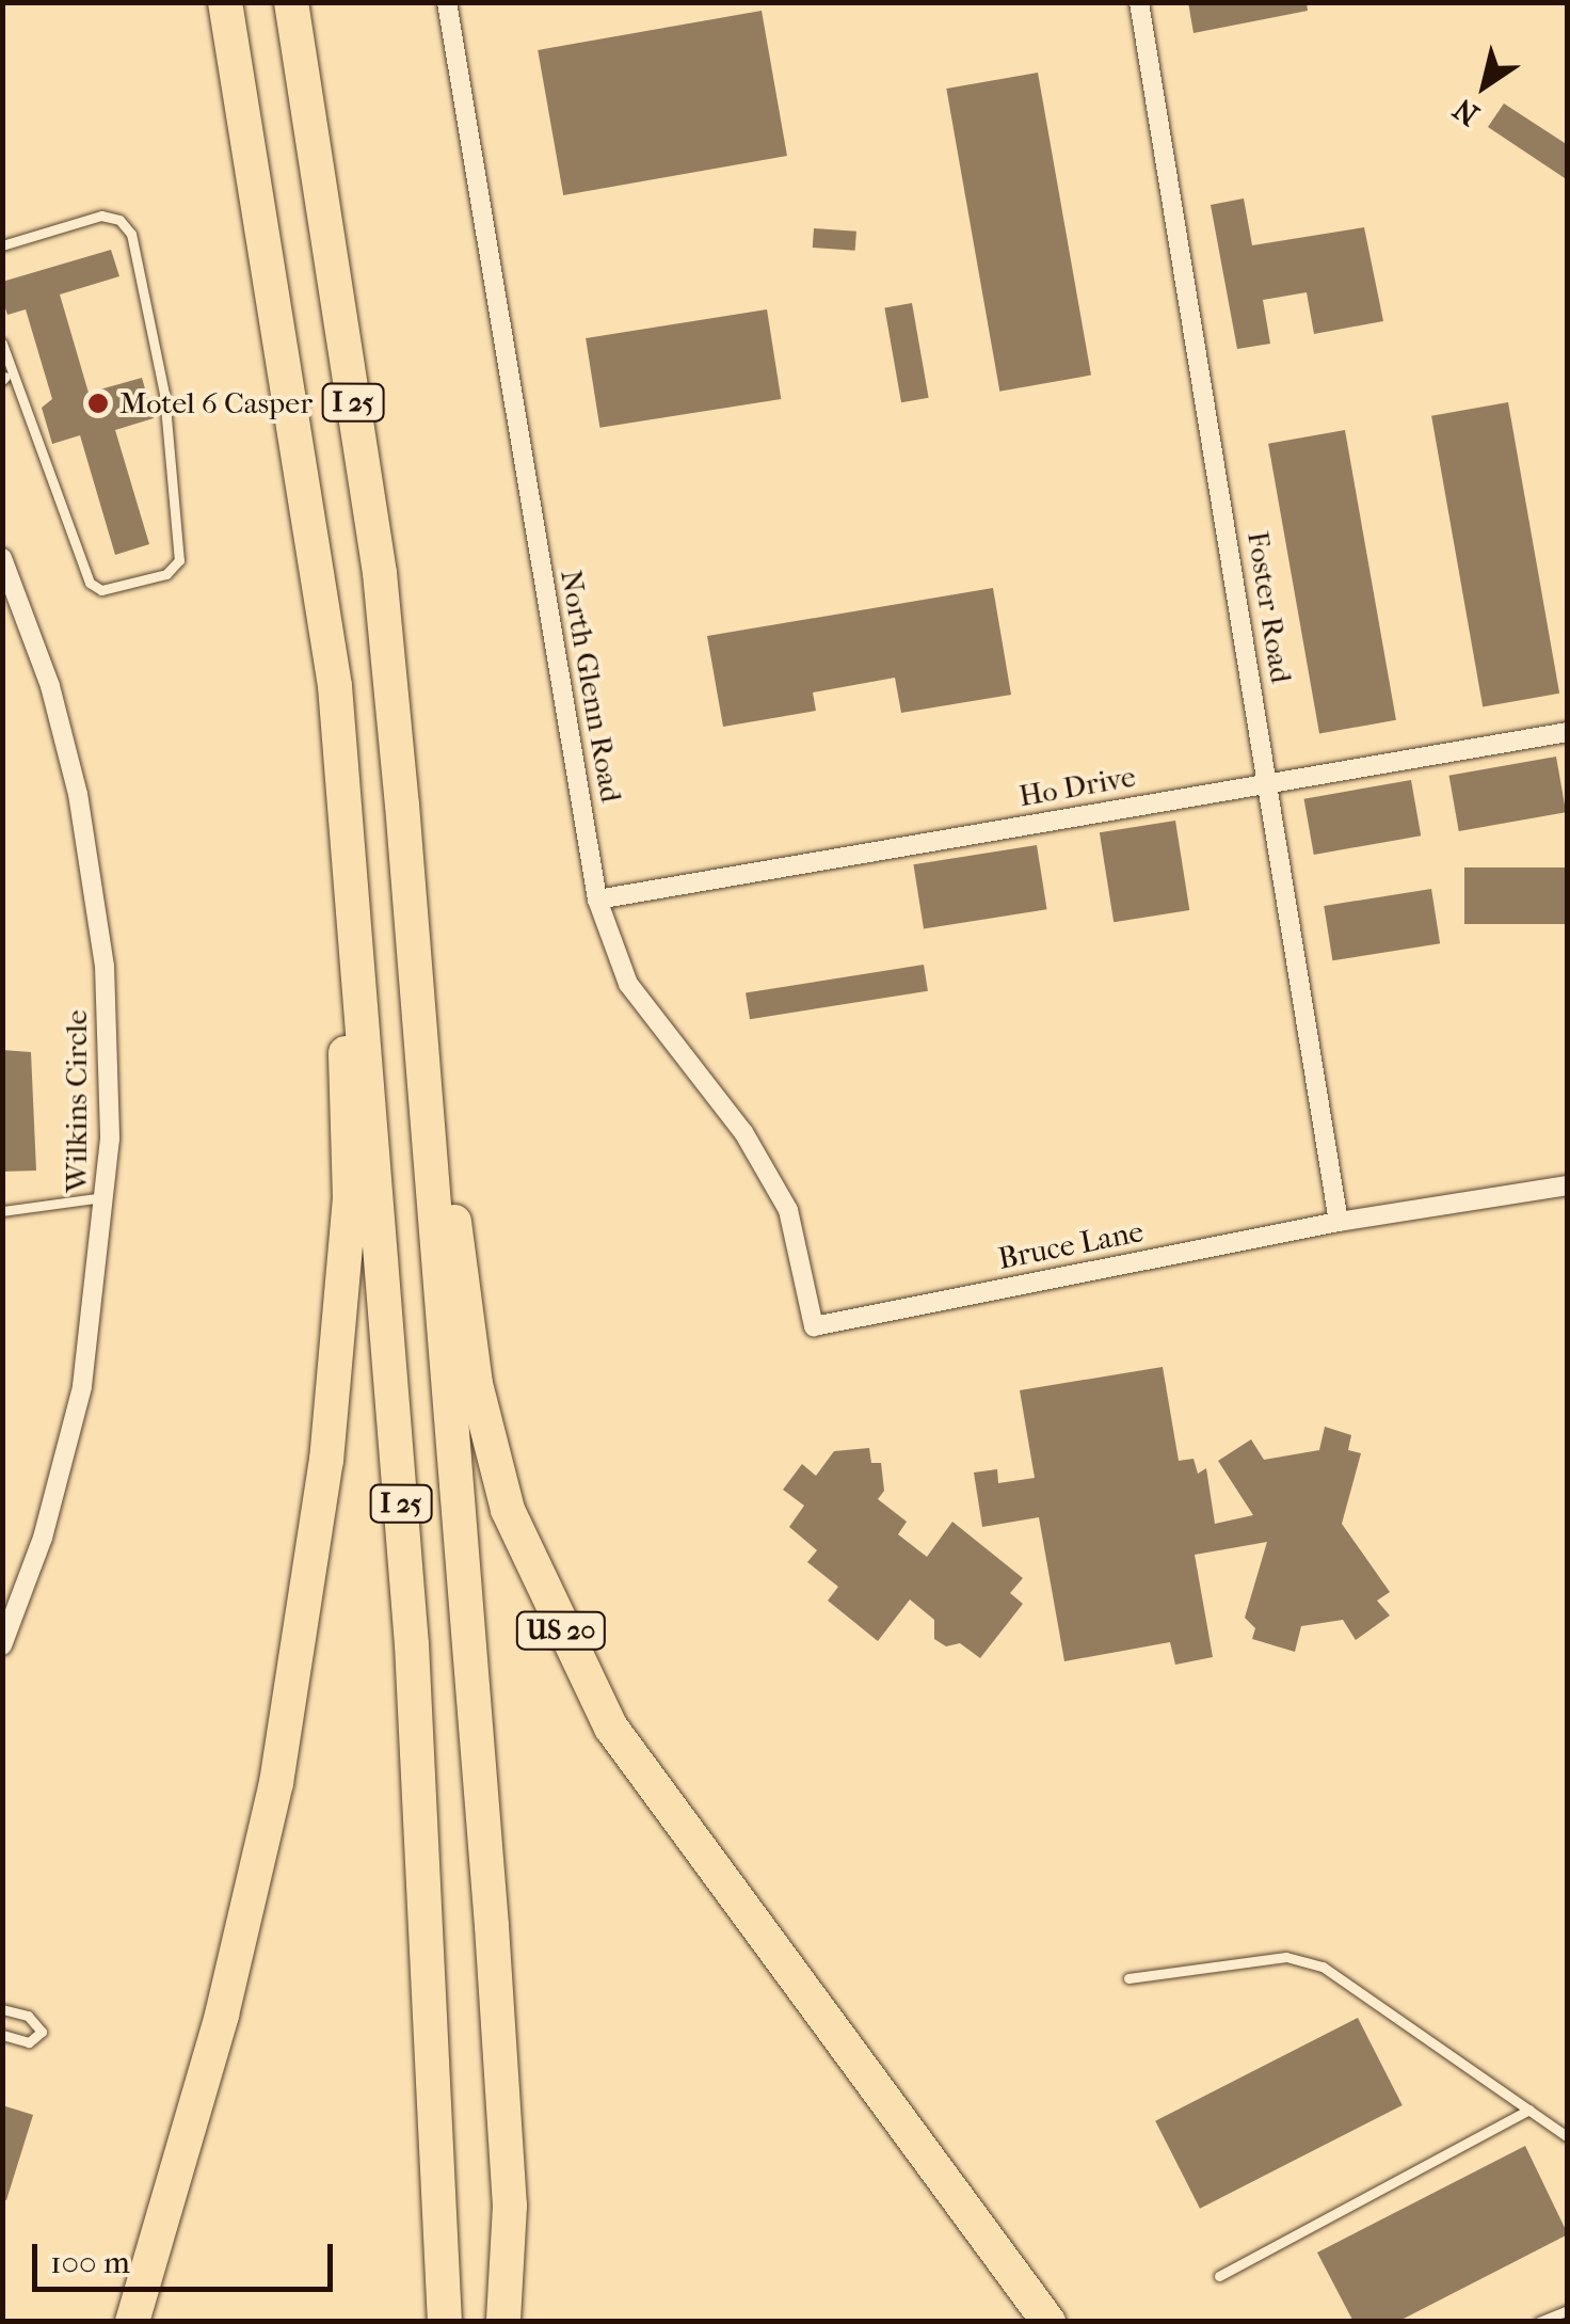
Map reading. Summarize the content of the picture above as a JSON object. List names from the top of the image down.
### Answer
{
  "streets": {
    "highway": ["I 25", "US 20"],
    "street": [
      "Foster Road",
      "North Glenn Road",
      "Ho Drive",
      "Wilkins Circle",
      "Bruce Lane"
    ]
  },
  "crossings": [
    ["I 25", "US 20"],
    ["Foster Road", "Ho Drive"],
    ["Foster Road", "Bruce Lane"],
    ["North Glenn Road", "Ho Drive"],
    ["North Glenn Road", "Bruce Lane"]
  ],
  "places": ["Motel 6 Casper"],
  "scale_bar": "100 m",
  "north": "bottom left"
}
